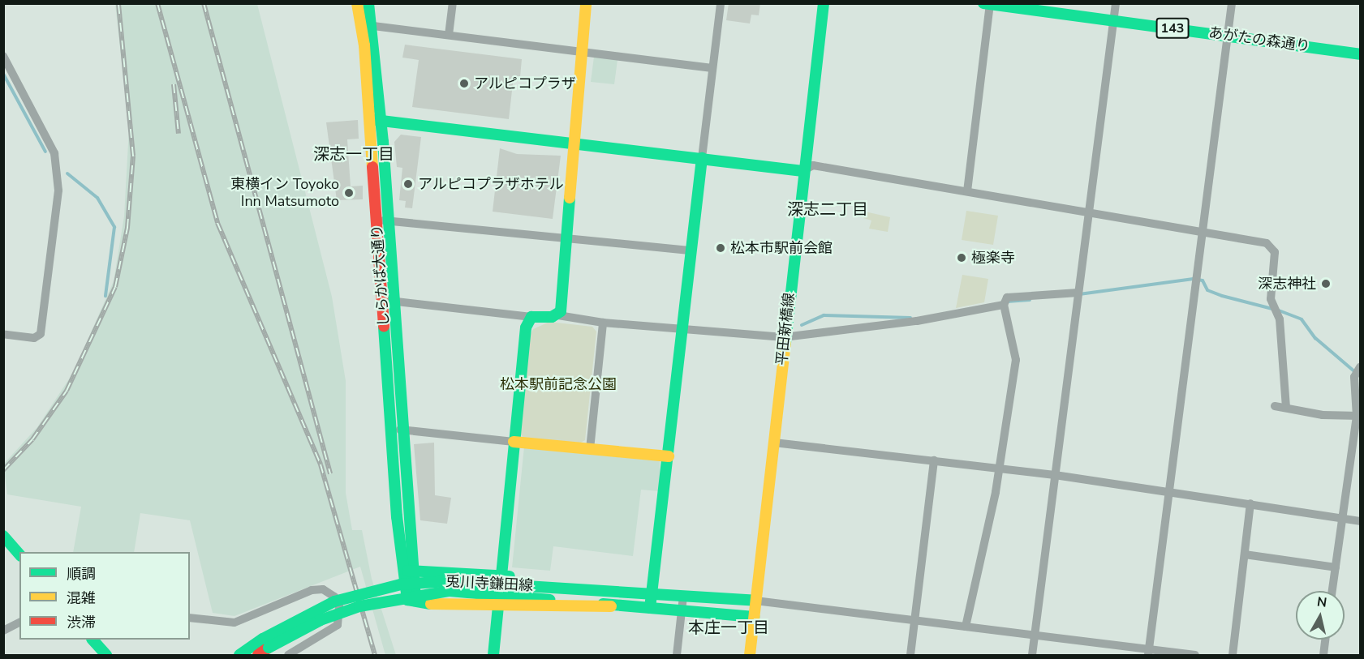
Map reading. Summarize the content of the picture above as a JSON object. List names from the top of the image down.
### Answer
{
  "streets": {
    "main road": [
      "143",
      "あがたの森通り",
      "しらかば大通り",
      "平田新橋線",
      "兎川寺鎌田線"
    ]
  },
  "crossings": [
    ["平田新橋線", "兎川寺鎌田線"]
  ],
  "districts": ["深志一丁目", "深志二丁目", "本庄一丁目"],
  "parks": ["松本駅前記念公園"],
  "places": [
    "アルピコプラザ",
    "アルピコプラザホテル",
    "東横イン Toyoko Inn Matsumoto",
    "松本市駅前会館",
    "極楽寺",
    "深志神社"
  ],
  "legend": ["順調", "混雑", "渋滞"],
  "north": "top"
}
